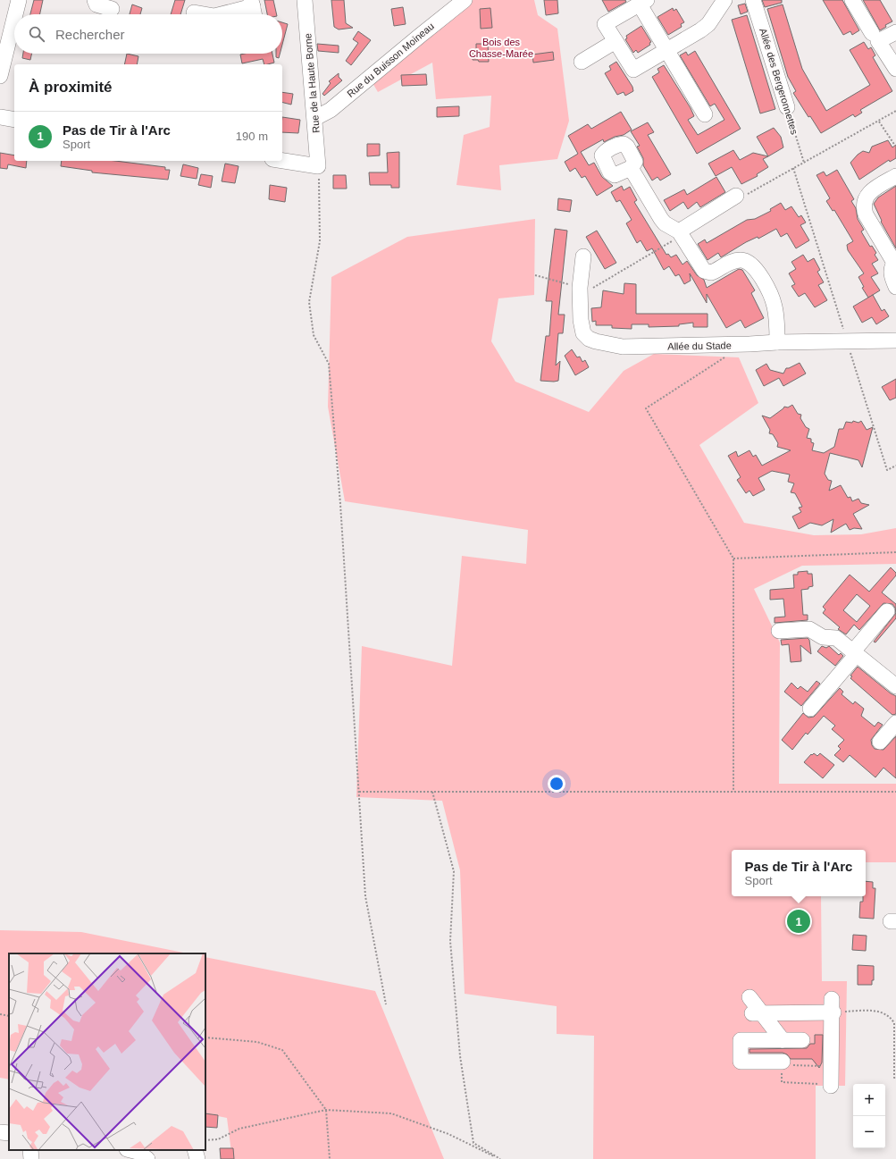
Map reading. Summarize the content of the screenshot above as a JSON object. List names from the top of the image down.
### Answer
{
  "streets": {
    "street": [
      "Rue du Buisson Moineau",
      "Allée des Bergeronnettes",
      "Rue de la Haute Borne",
      "Allée du Stade"
    ]
  },
  "crossings": [
    ["Rue du Buisson Moineau", "Rue de la Haute Borne"]
  ],
  "parks": ["Bois des Chasse-Marée"],
  "page": {
    "search": "Rechercher",
    "heading": "À proximité",
    "list": [
      {
        "mark": "1",
        "name": "Pas de Tir à l'Arc",
        "note": "Sport",
        "value": "190 m"
      }
    ],
    "popup": ["Pas de Tir à l'Arc", "Sport"],
    "pins": "1",
    "map_buttons": ["+", "−"]
  }
}
